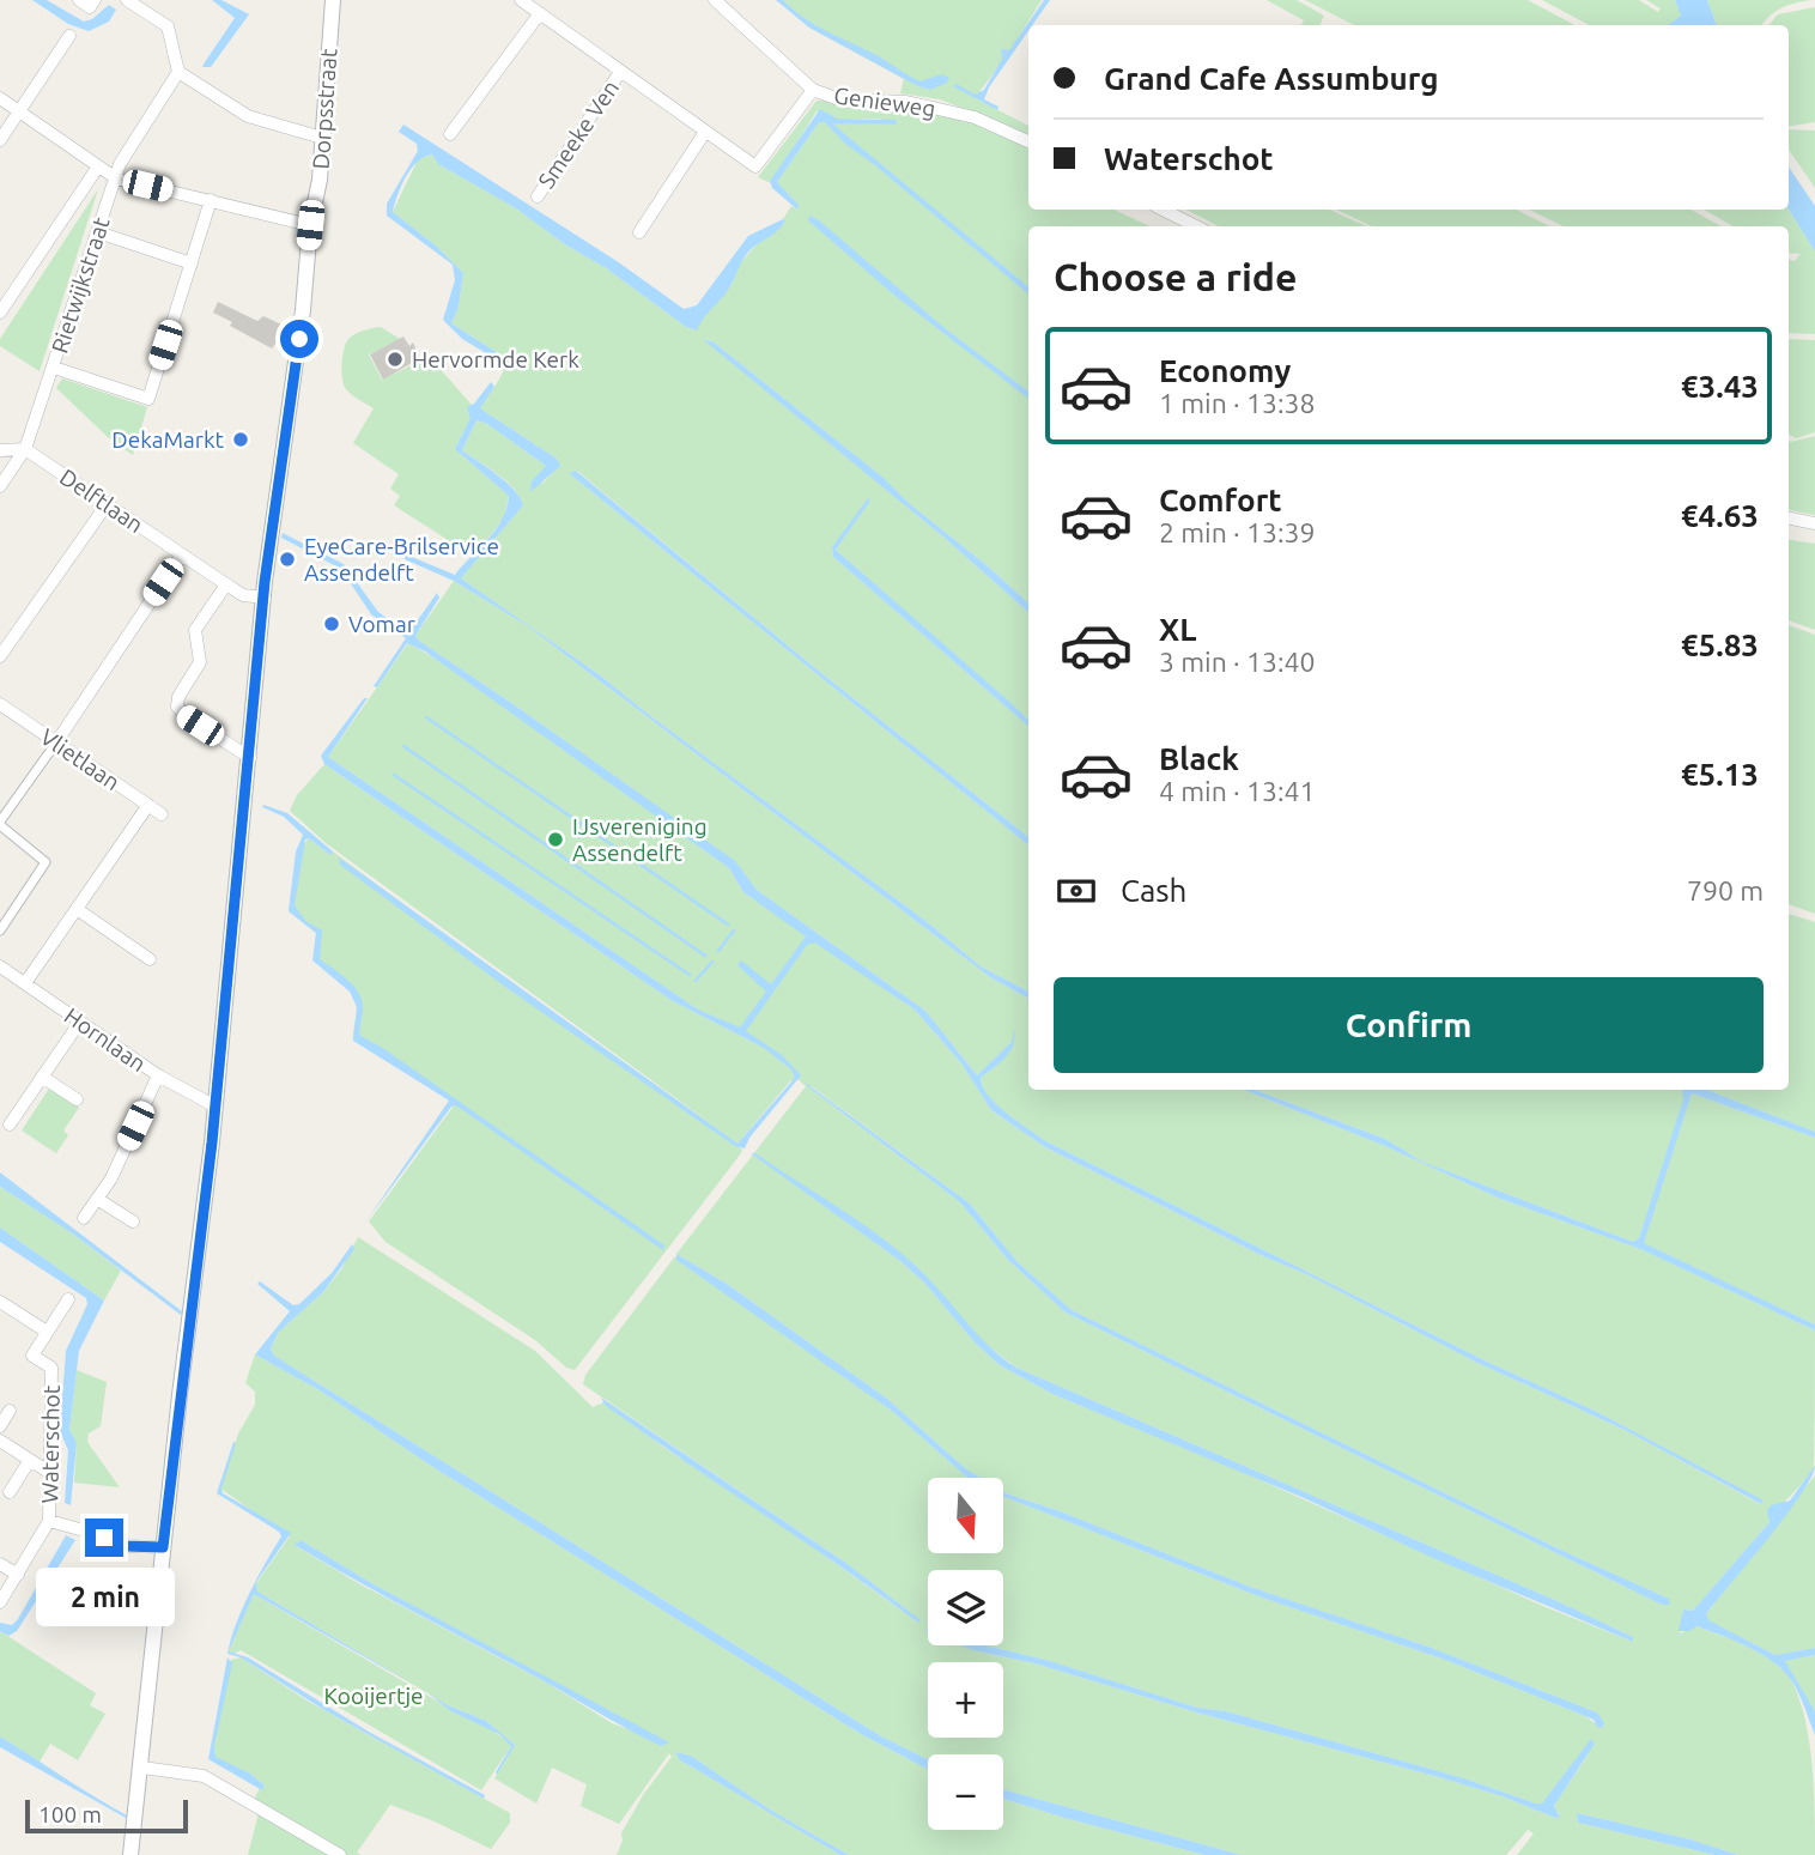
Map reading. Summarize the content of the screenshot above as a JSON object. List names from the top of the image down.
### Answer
{
  "streets": {
    "street": [
      "Genieweg",
      "Dorpsstraat",
      "Smeeke Ven",
      "Rietwijkstraat",
      "Delftlaan",
      "Vlietlaan",
      "Hornlaan",
      "Waterschot"
    ]
  },
  "crossings": [
    ["Genieweg", "Smeeke Ven"],
    ["Dorpsstraat", "Delftlaan"],
    ["Dorpsstraat", "Hornlaan"],
    ["Dorpsstraat", "Waterschot"]
  ],
  "parks": ["Kooijertje"],
  "places": [
    "Hervormde Kerk",
    "DekaMarkt",
    "EyeCare-Brilservice Assendelft",
    "Vomar",
    "IJsvereniging Assendelft"
  ],
  "scale_bar": "100 m",
  "north": "bottom",
  "page": {
    "banner": ["Grand Cafe Assumburg", "Waterschot"],
    "heading": "Choose a ride",
    "list": [
      {
        "name": "Economy",
        "note": "1 min · 13:38",
        "value": "€3.43"
      },
      {
        "name": "Comfort",
        "note": "2 min · 13:39",
        "value": "€4.63"
      },
      {
        "name": "XL",
        "note": "3 min · 13:40",
        "value": "€5.83"
      },
      {
        "name": "Black",
        "note": "4 min · 13:41",
        "value": "€5.13"
      }
    ],
    "pay": ["Cash", "790 m"],
    "buttons": "Confirm",
    "map_buttons": ["+", "−"],
    "bubble": "2 min",
    "scale": "100 m"
  }
}
